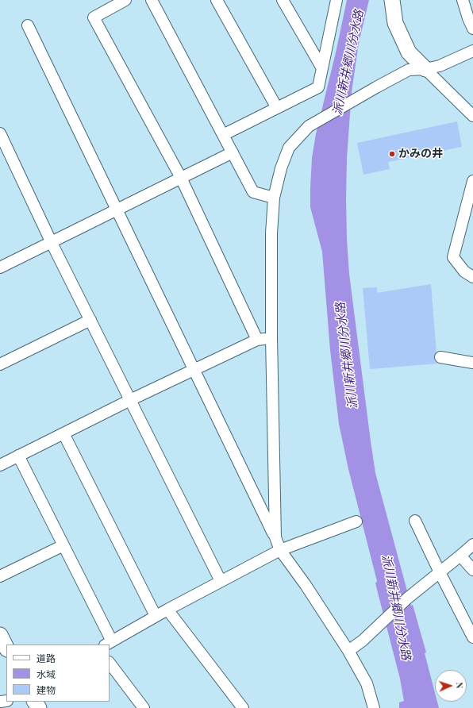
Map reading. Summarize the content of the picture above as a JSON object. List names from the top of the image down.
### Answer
{
  "water": ["派川新井郷川分水路"],
  "places": ["かみの井"],
  "legend": ["道路", "水域", "建物"],
  "north": "right"
}
